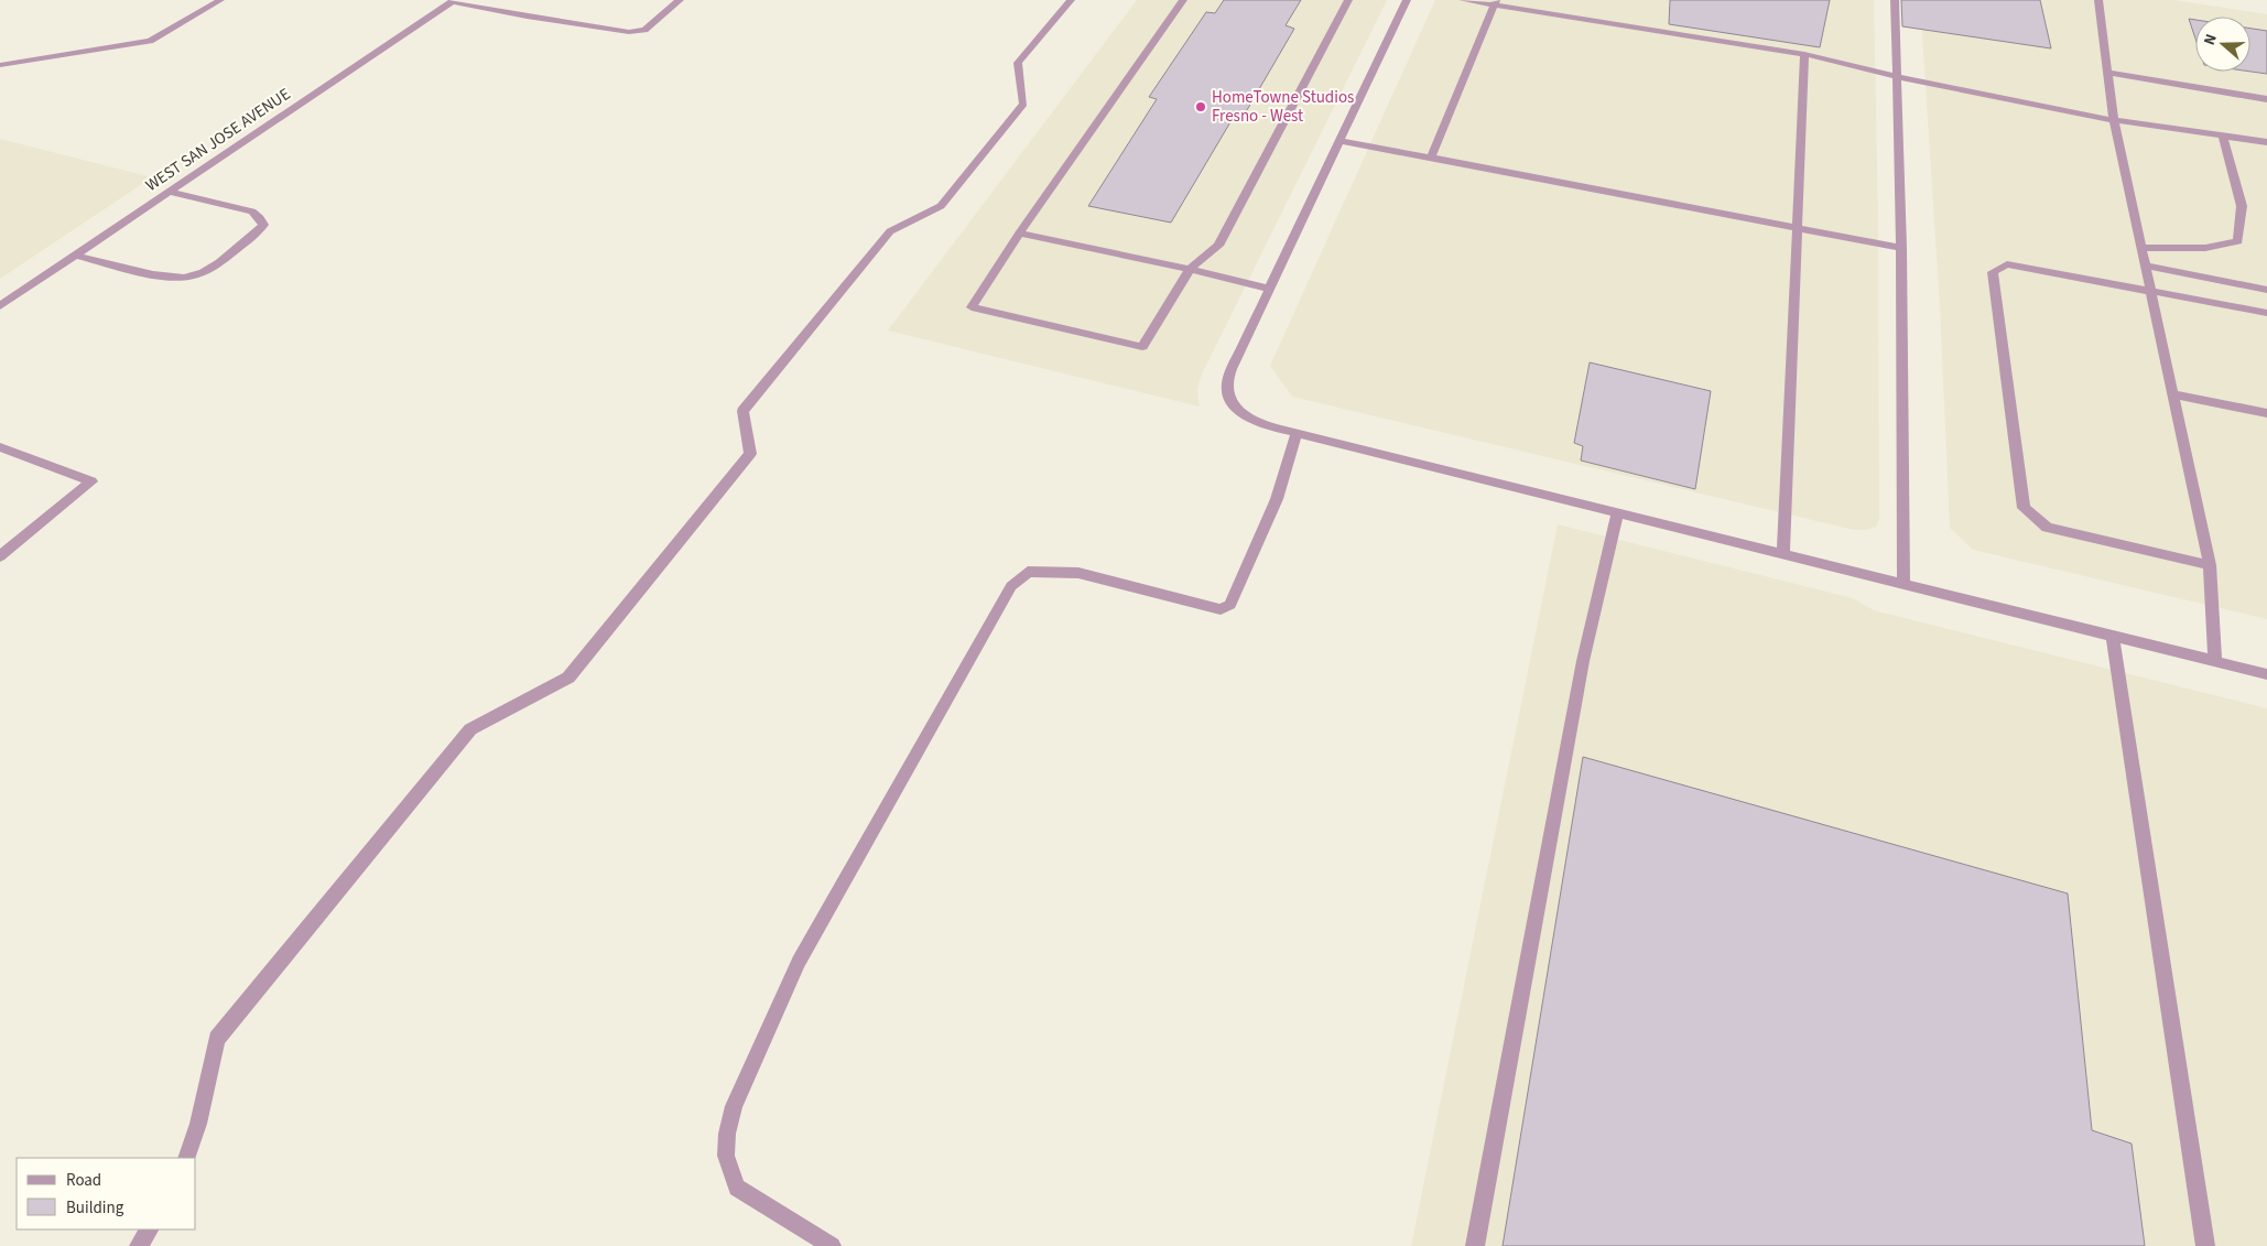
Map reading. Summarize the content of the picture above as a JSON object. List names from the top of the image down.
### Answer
{
  "streets": {
    "street": ["WEST SAN JOSE AVENUE"]
  },
  "places": ["HomeTowne Studios Fresno - West"],
  "legend": ["Road", "Building"],
  "north": "left"
}
